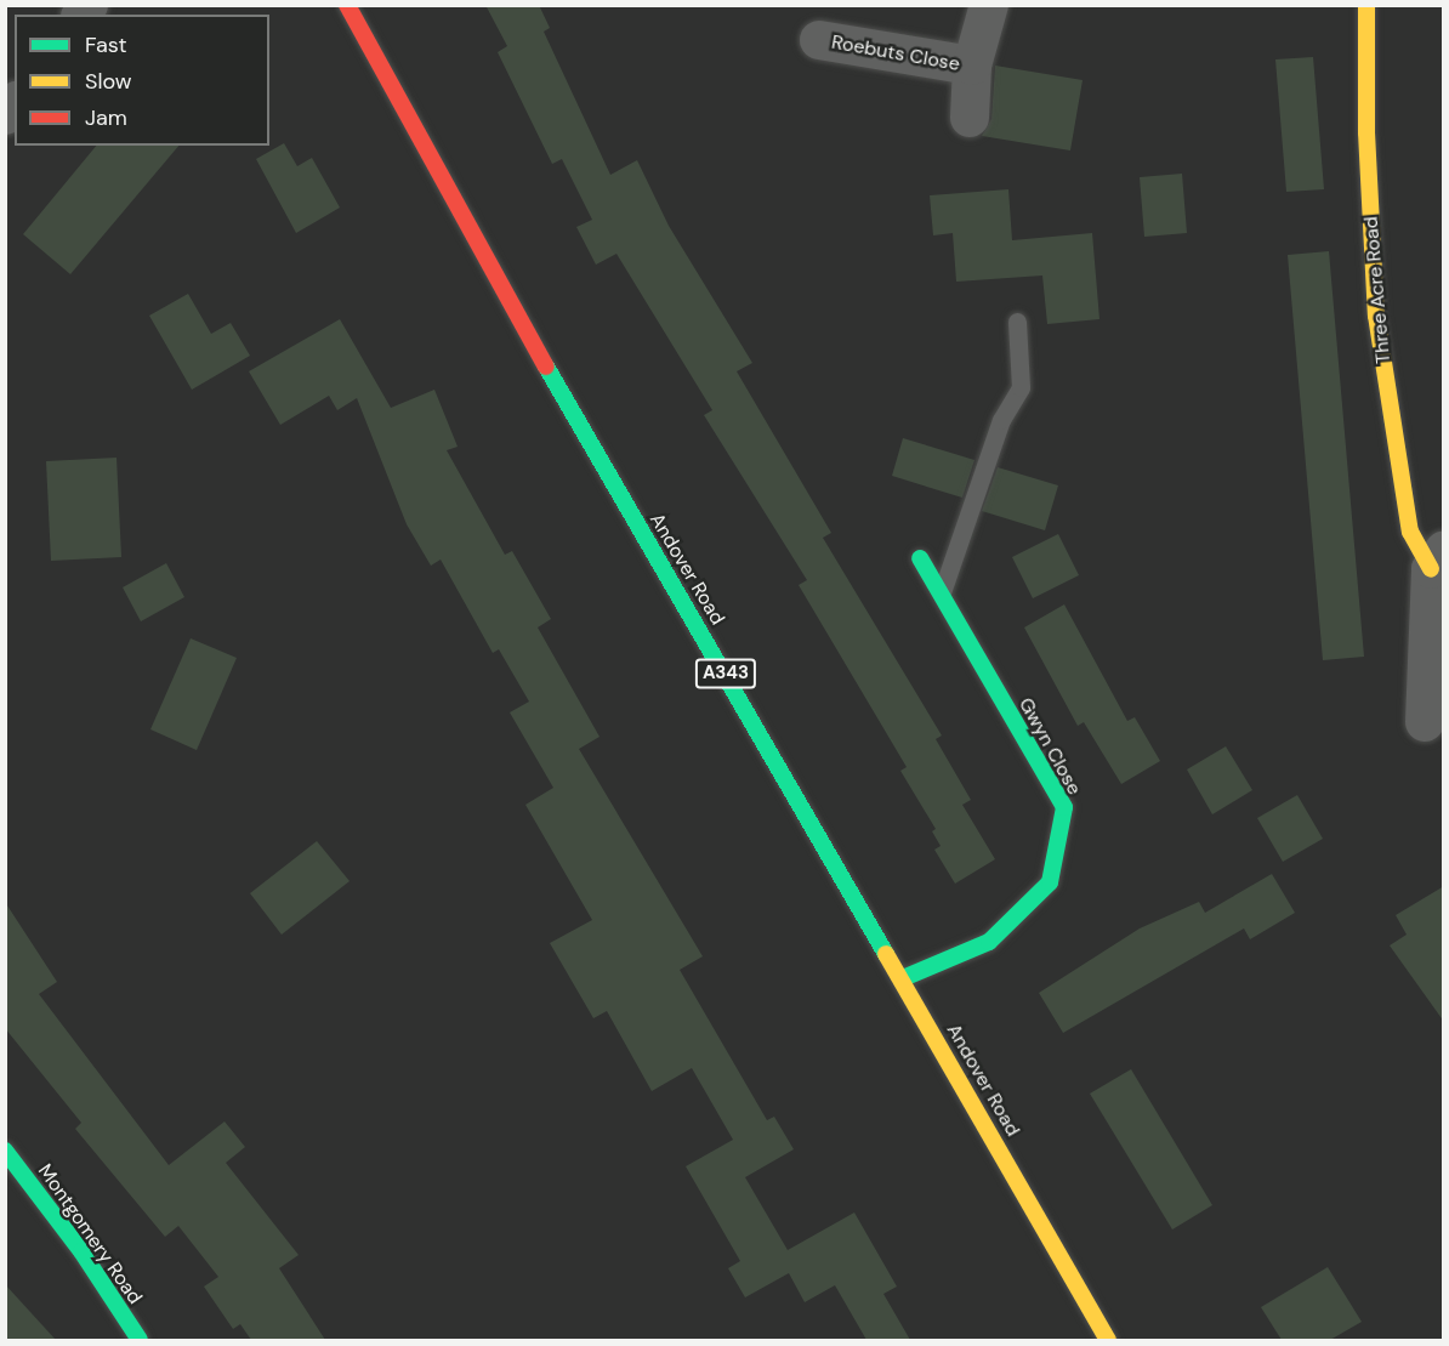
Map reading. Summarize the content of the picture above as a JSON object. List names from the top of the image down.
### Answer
{
  "streets": {
    "main road": [
      "Three Acre Road",
      "Andover Road",
      "A343",
      "Gwyn Close",
      "Montgomery Road"
    ],
    "street": ["Roebuts Close"]
  },
  "crossings": [
    ["Andover Road", "Gwyn Close"]
  ],
  "legend": ["Fast", "Slow", "Jam"]
}
